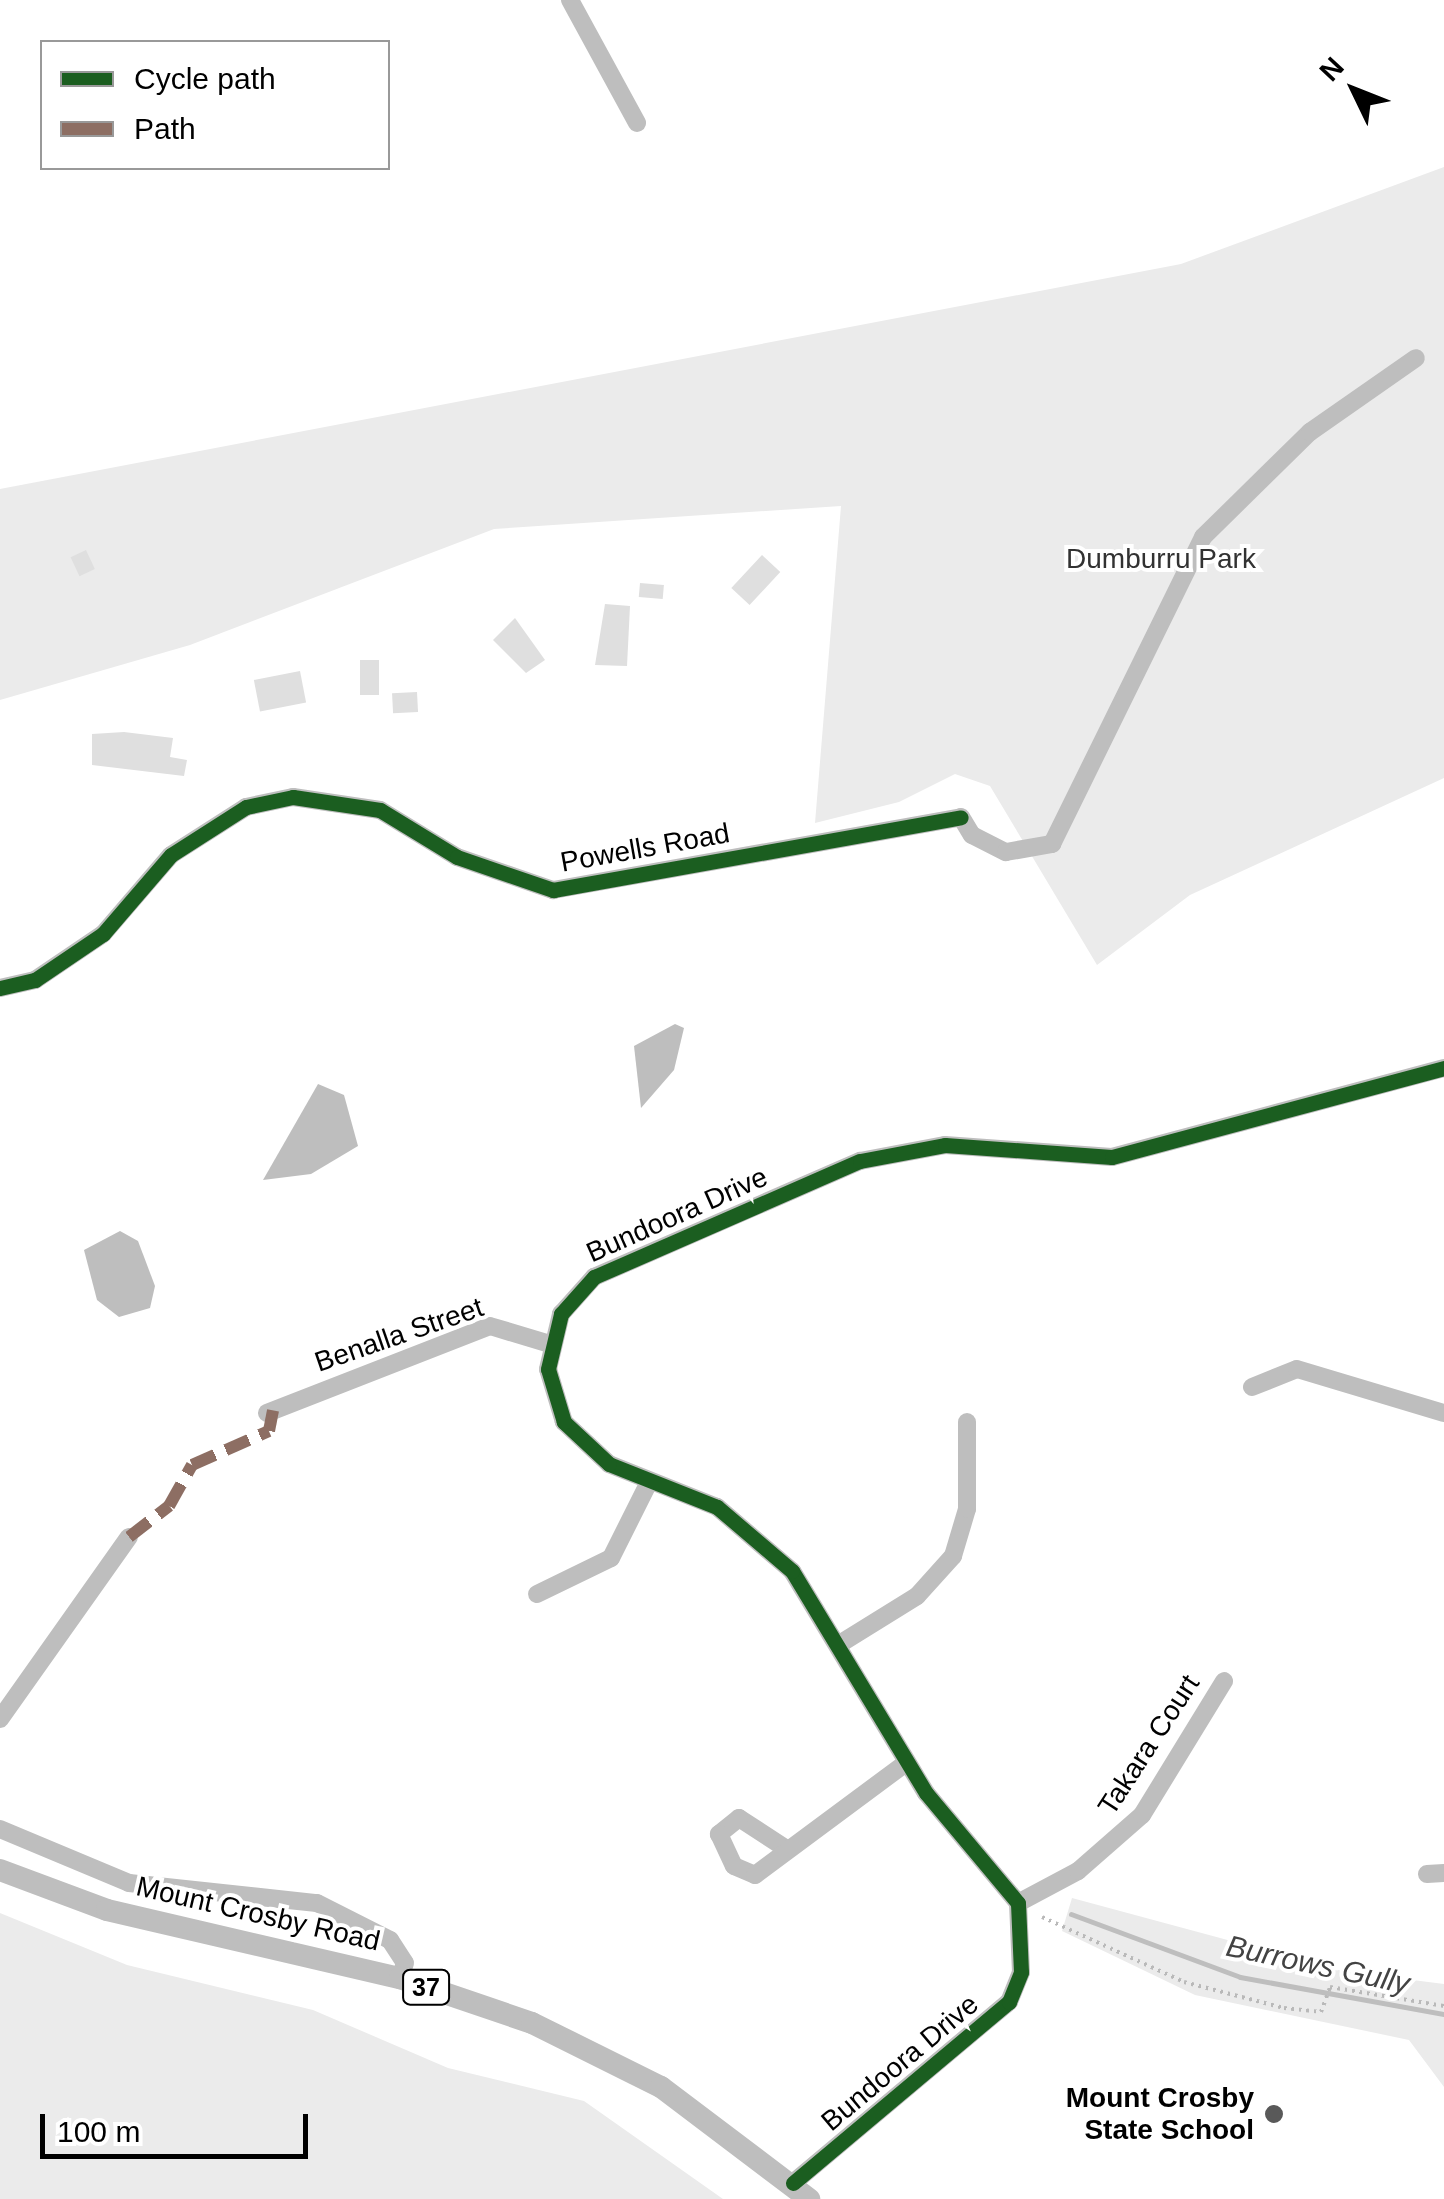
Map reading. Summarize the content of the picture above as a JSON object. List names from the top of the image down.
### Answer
{
  "streets": {
    "main road": ["Mount Crosby Road", "37"],
    "street": [
      "Powells Road",
      "Bundoora Drive",
      "Benalla Street",
      "Takara Court"
    ]
  },
  "crossings": [
    ["Bundoora Drive", "Benalla Street"],
    ["Bundoora Drive", "Takara Court"],
    ["Bundoora Drive", "Mount Crosby Road"]
  ],
  "water": ["Burrows Gully"],
  "parks": ["Dumburru Park"],
  "places": ["Mount Crosby State School"],
  "legend": ["Cycle path", "Path"],
  "scale_bar": "100 m",
  "north": "top left"
}
